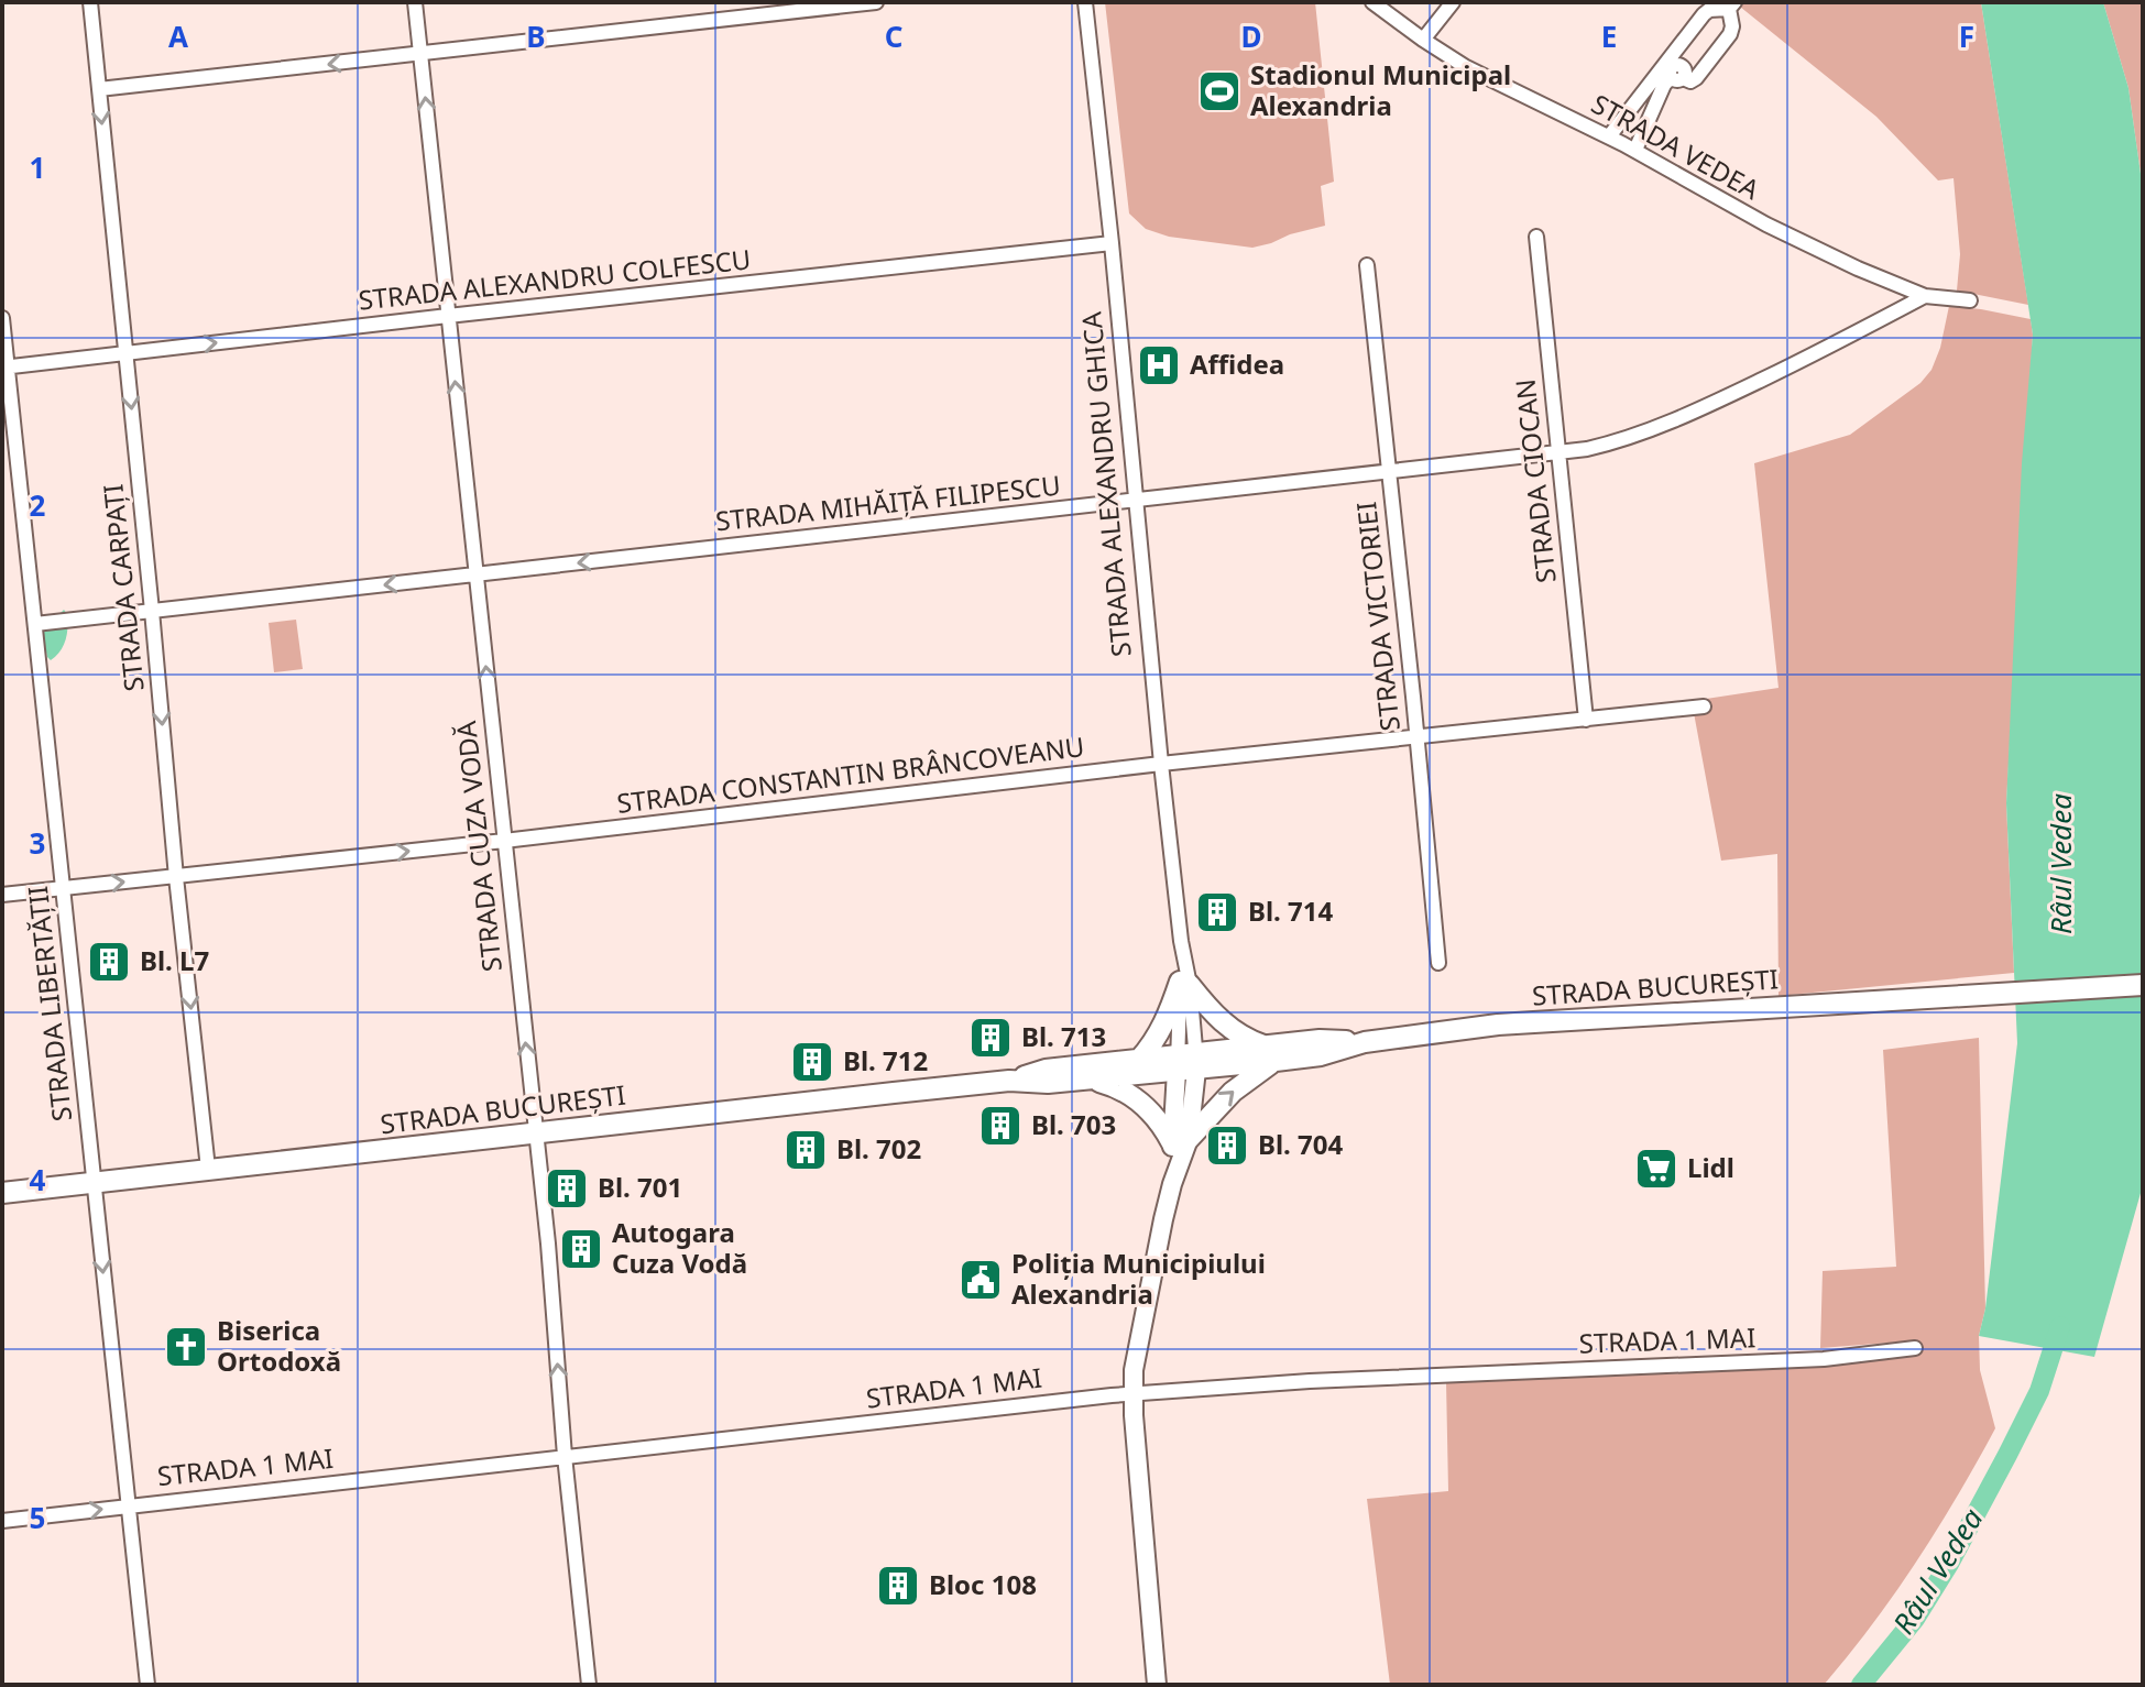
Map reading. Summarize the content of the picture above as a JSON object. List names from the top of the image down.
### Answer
{
  "streets": {
    "main road": ["STRADA BUCUREȘTI"],
    "street": [
      "STRADA VEDEA",
      "STRADA ALEXANDRU COLFESCU",
      "STRADA CIOCAN",
      "STRADA ALEXANDRU GHICA",
      "STRADA MIHĂIȚĂ FILIPESCU",
      "STRADA CARPAȚI",
      "STRADA VICTORIEI",
      "STRADA CONSTANTIN BRÂNCOVEANU",
      "STRADA CUZA VODĂ",
      "STRADA LIBERTĂȚII",
      "STRADA 1 MAI"
    ]
  },
  "crossings": [
    ["STRADA VEDEA", "STRADA MIHĂIȚĂ FILIPESCU"],
    ["STRADA ALEXANDRU COLFESCU", "STRADA ALEXANDRU GHICA"],
    ["STRADA ALEXANDRU COLFESCU", "STRADA CARPAȚI"],
    ["STRADA ALEXANDRU COLFESCU", "STRADA CUZA VODĂ"],
    ["STRADA ALEXANDRU COLFESCU", "STRADA LIBERTĂȚII"],
    ["STRADA CIOCAN", "STRADA MIHĂIȚĂ FILIPESCU"],
    ["STRADA CIOCAN", "STRADA CONSTANTIN BRÂNCOVEANU"],
    ["STRADA ALEXANDRU GHICA", "STRADA MIHĂIȚĂ FILIPESCU"],
    ["STRADA ALEXANDRU GHICA", "STRADA CONSTANTIN BRÂNCOVEANU"],
    ["STRADA ALEXANDRU GHICA", "STRADA BUCUREȘTI"],
    ["STRADA ALEXANDRU GHICA", "STRADA 1 MAI"],
    ["STRADA MIHĂIȚĂ FILIPESCU", "STRADA CARPAȚI"],
    ["STRADA MIHĂIȚĂ FILIPESCU", "STRADA VICTORIEI"],
    ["STRADA MIHĂIȚĂ FILIPESCU", "STRADA CUZA VODĂ"],
    ["STRADA MIHĂIȚĂ FILIPESCU", "STRADA LIBERTĂȚII"],
    ["STRADA CARPAȚI", "STRADA CONSTANTIN BRÂNCOVEANU"],
    ["STRADA CARPAȚI", "STRADA BUCUREȘTI"],
    ["STRADA VICTORIEI", "STRADA CONSTANTIN BRÂNCOVEANU"],
    ["STRADA CONSTANTIN BRÂNCOVEANU", "STRADA CUZA VODĂ"],
    ["STRADA CONSTANTIN BRÂNCOVEANU", "STRADA LIBERTĂȚII"],
    ["STRADA CUZA VODĂ", "STRADA BUCUREȘTI"],
    ["STRADA CUZA VODĂ", "STRADA 1 MAI"],
    ["STRADA BUCUREȘTI", "STRADA LIBERTĂȚII"],
    ["STRADA LIBERTĂȚII", "STRADA 1 MAI"]
  ],
  "one_way": ["STRADA MIHĂIȚĂ FILIPESCU", "STRADA CARPAȚI", "STRADA CUZA VODĂ"],
  "water": ["Râul Vedea"],
  "places": {
    "sports": ["Stadionul Municipal Alexandria"],
    "hospital": ["Affidea"],
    "building": [
      "Bl. 714",
      "Bl. L7",
      "Bl. 713",
      "Bl. 712",
      "Bl. 703",
      "Bl. 704",
      "Bl. 702",
      "Bl. 701",
      "Autogara Cuza Vodă",
      "Bloc 108"
    ],
    "supermarket": ["Lidl"],
    "public building": ["Poliția Municipiului Alexandria"],
    "church": ["Biserica Ortodoxă"]
  },
  "grid": {
    "columns": [
      "A",
      "B",
      "C",
      "D",
      "E",
      "F"
    ],
    "rows": [
      "1",
      "2",
      "3",
      "4",
      "5"
    ]
  }
}
